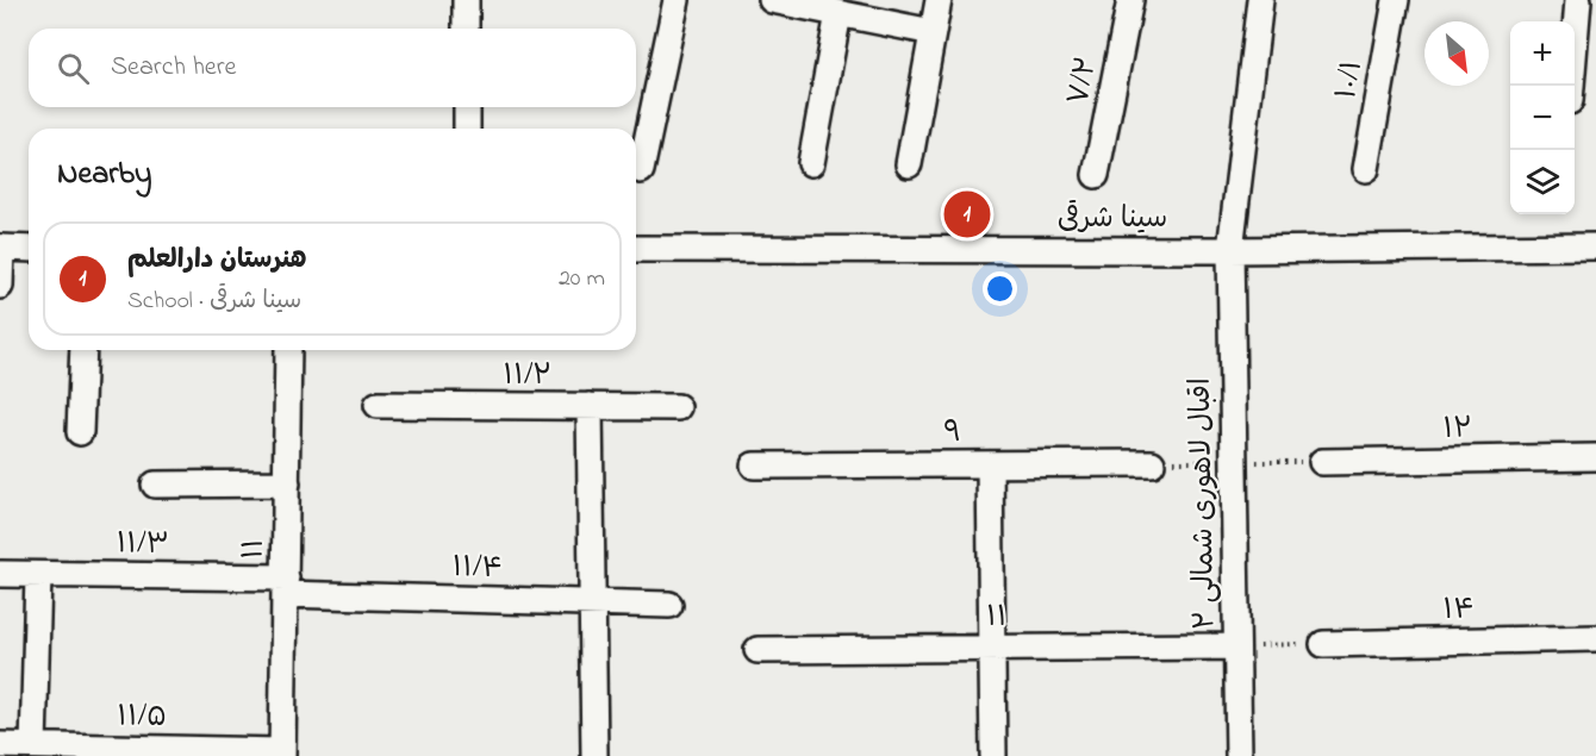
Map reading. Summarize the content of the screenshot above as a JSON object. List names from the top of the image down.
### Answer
{
  "streets": {
    "street": [
      "۱۰/۱",
      "۷/۲",
      "سینا شرقی",
      "۱۱/۲",
      "۱۲",
      "۹",
      "اقبال لاهوری شمالی ۲",
      "۱۱/۳",
      "۱۱",
      "۱۱/۴",
      "۱۴",
      "۱۱/۵"
    ]
  },
  "crossings": [
    ["سینا شرقی", "اقبال لاهوری شمالی ۲"],
    ["اقبال لاهوری شمالی ۲", "۱۱"],
    ["۱۱/۳", "۱۱"],
    ["۱۱/۳", "۱۱/۴"],
    ["۱۱", "۱۱/۴"],
    ["۱۱", "۱۱/۵"]
  ],
  "north": "bottom right",
  "page": {
    "map_buttons": ["+", "−"],
    "search": "Search here",
    "heading": "Nearby",
    "pins": "1",
    "list": [
      {
        "mark": "1",
        "name": "هنرستان دارالعلم",
        "note": "School · سینا شرقی",
        "value": "20 m"
      }
    ]
  }
}
